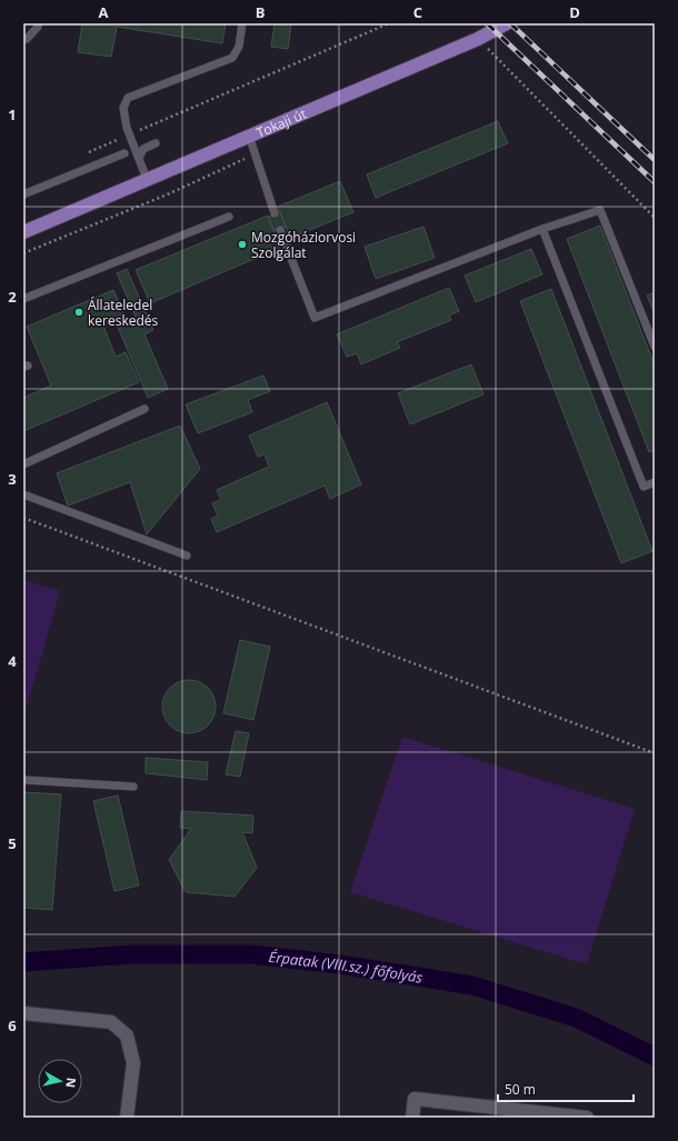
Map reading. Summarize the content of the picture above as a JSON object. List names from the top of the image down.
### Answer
{
  "streets": {
    "main road": ["Tokaji út"]
  },
  "water": ["Érpatak (VIII.sz.) főfolyás"],
  "places": ["Mozgóháziorvosi Szolgálat", "Állateledel kereskedés"],
  "scale_bar": "50 m",
  "north": "right",
  "grid": {
    "columns": [
      "A",
      "B",
      "C",
      "D"
    ],
    "rows": [
      "1",
      "2",
      "3",
      "4",
      "5",
      "6"
    ]
  }
}
